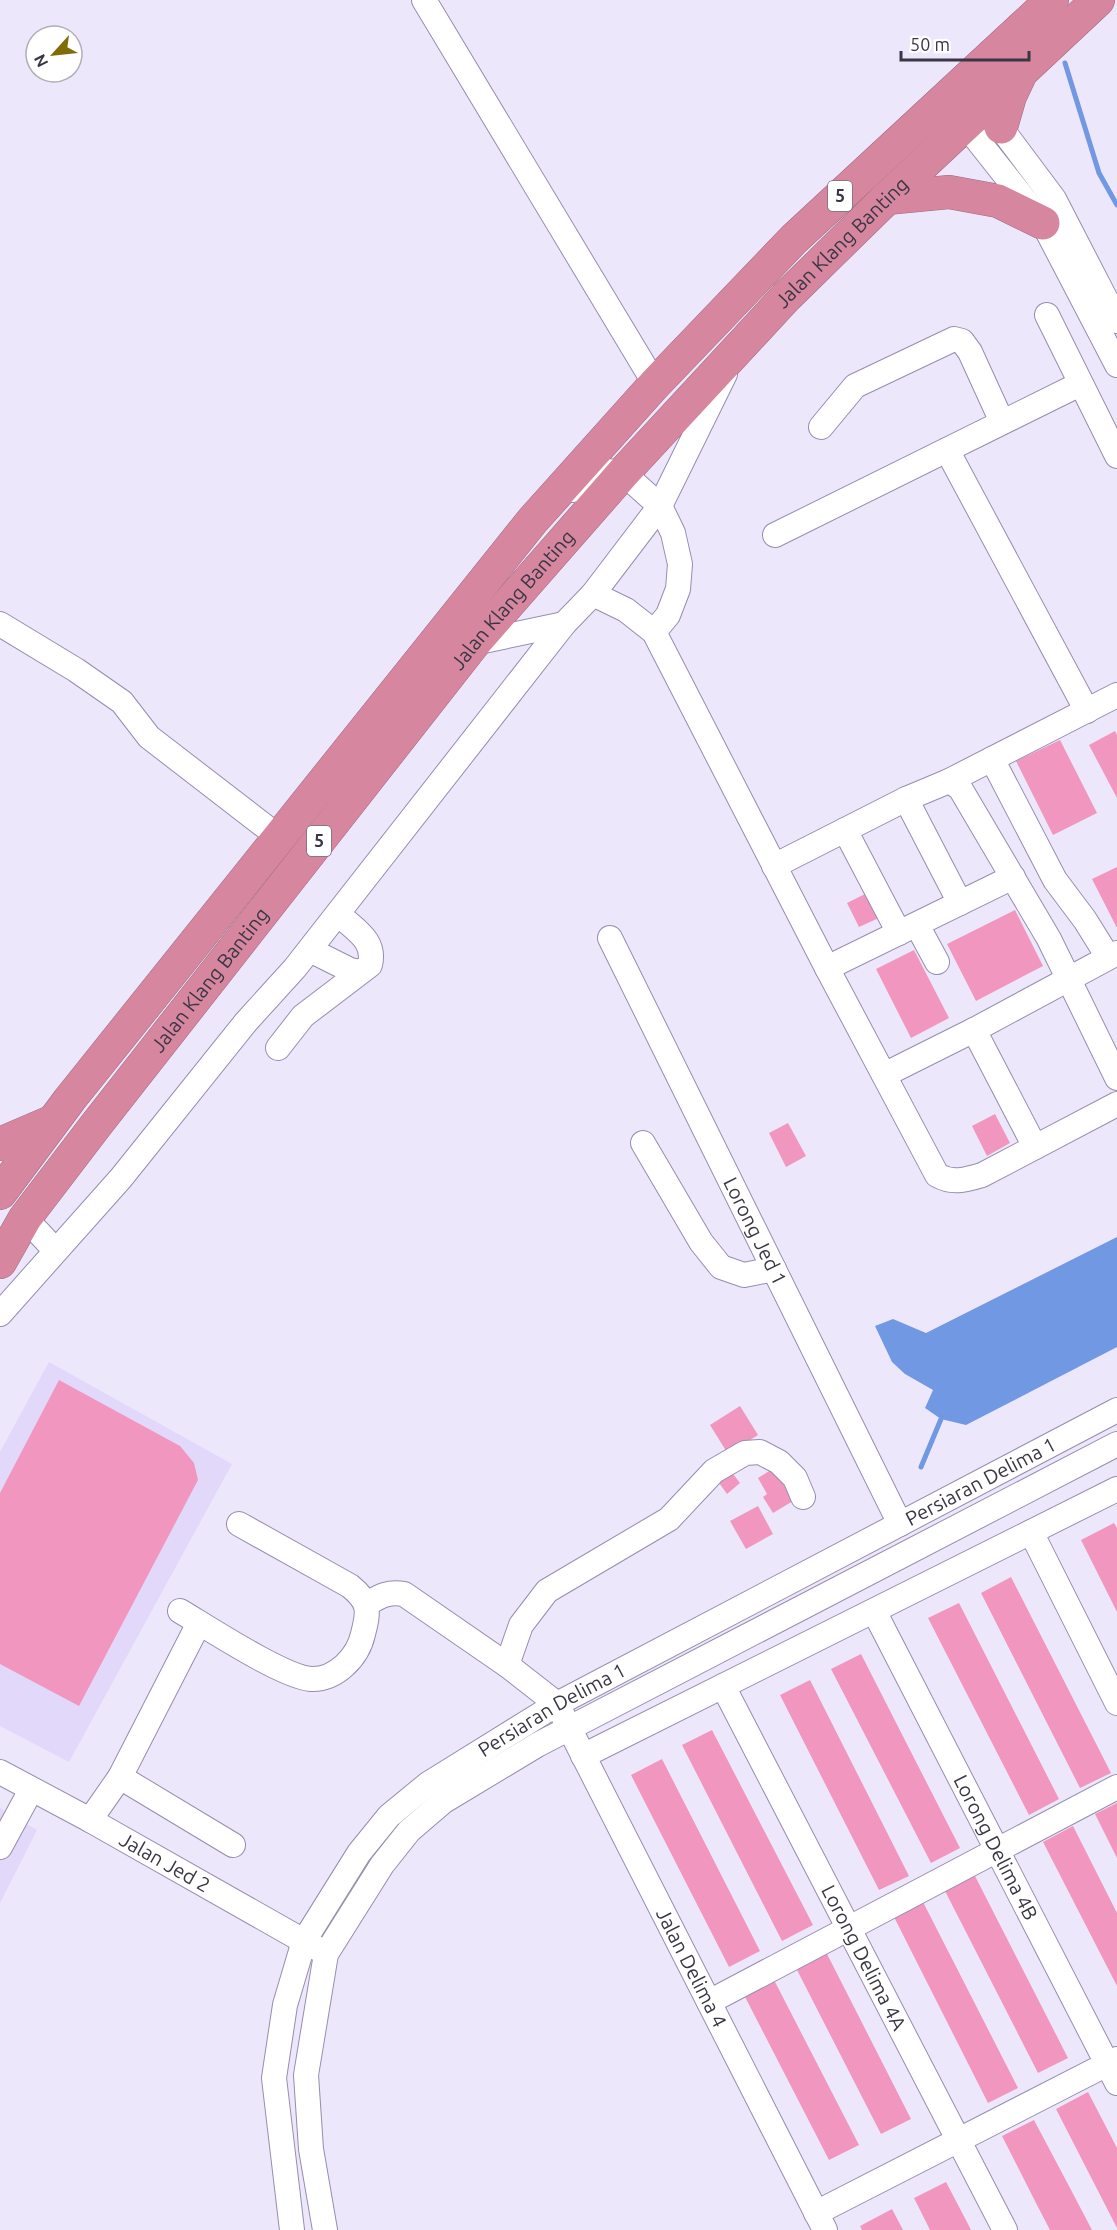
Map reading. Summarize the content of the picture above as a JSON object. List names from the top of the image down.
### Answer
{
  "streets": {
    "highway": ["5", "Jalan Klang Banting"],
    "street": [
      "Lorong Jed 1",
      "Persiaran Delima 1",
      "Lorong Delima 4B",
      "Jalan Jed 2",
      "Lorong Delima 4A",
      "Jalan Delima 4"
    ]
  },
  "crossings": [
    ["Lorong Jed 1", "Persiaran Delima 1"],
    ["Persiaran Delima 1", "Jalan Jed 2"],
    ["Persiaran Delima 1", "Jalan Delima 4"]
  ],
  "scale_bar": "50 m",
  "north": "bottom left"
}
